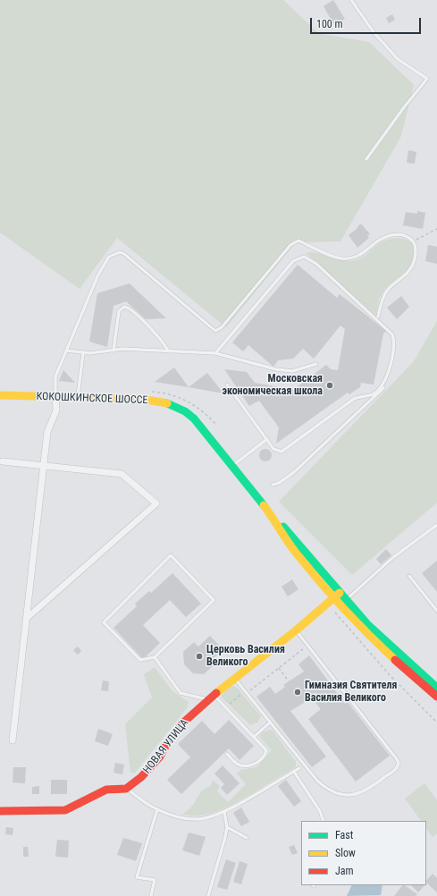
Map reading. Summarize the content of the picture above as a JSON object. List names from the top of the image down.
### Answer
{
  "streets": {
    "main road": ["КОКОШКИНСКОЕ ШОССЕ", "НОВАЯ УЛИЦА"]
  },
  "crossings": [
    ["КОКОШКИНСКОЕ ШОССЕ", "НОВАЯ УЛИЦА"]
  ],
  "places": ["Московская экономическая школа", "Церковь Василия Великого", "Гимназия Святителя Василия Великого"],
  "legend": ["Fast", "Slow", "Jam"],
  "scale_bar": "100 m"
}
